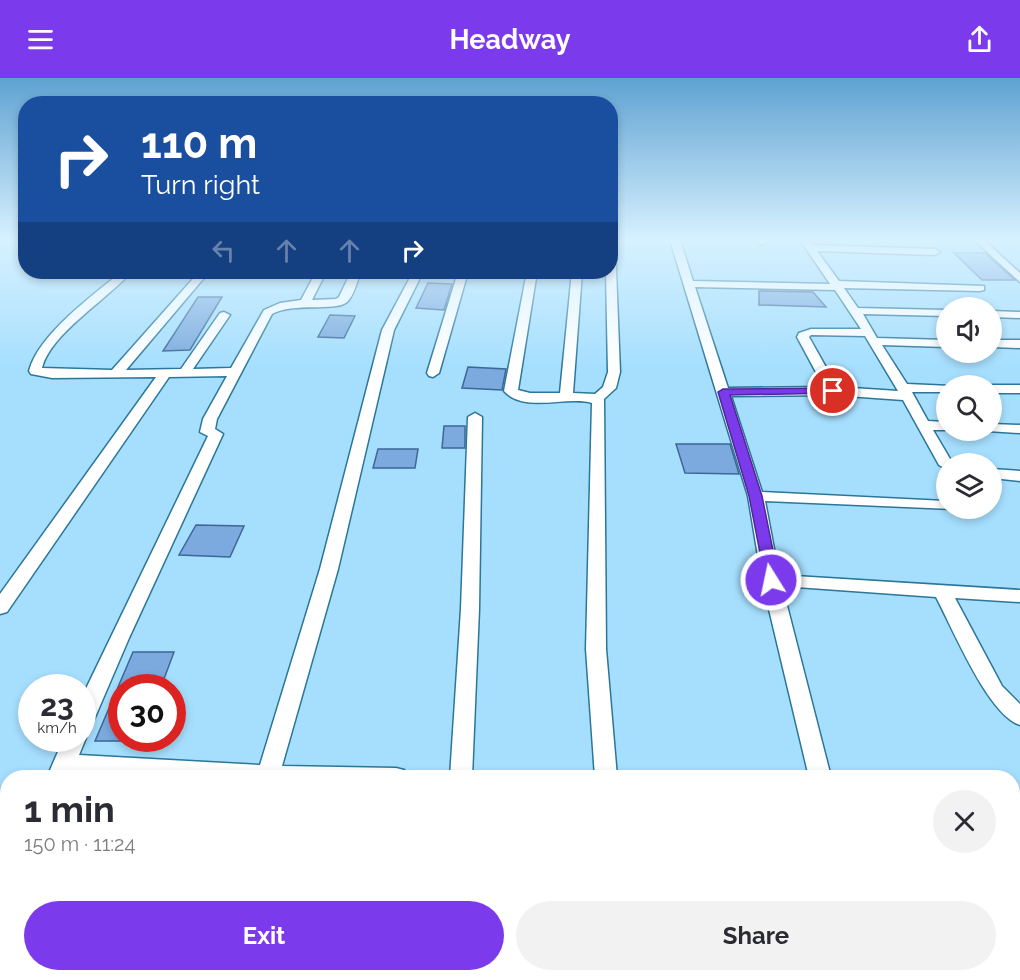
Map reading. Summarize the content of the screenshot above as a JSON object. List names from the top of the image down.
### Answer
{
  "page": {
    "header": "Headway",
    "turn": ["110 m", "Turn right"],
    "speed": "23 km/h",
    "limit": "30",
    "heading": ["1 min", "150 m · 11:24"],
    "buttons": ["Exit", "Share"]
  }
}
